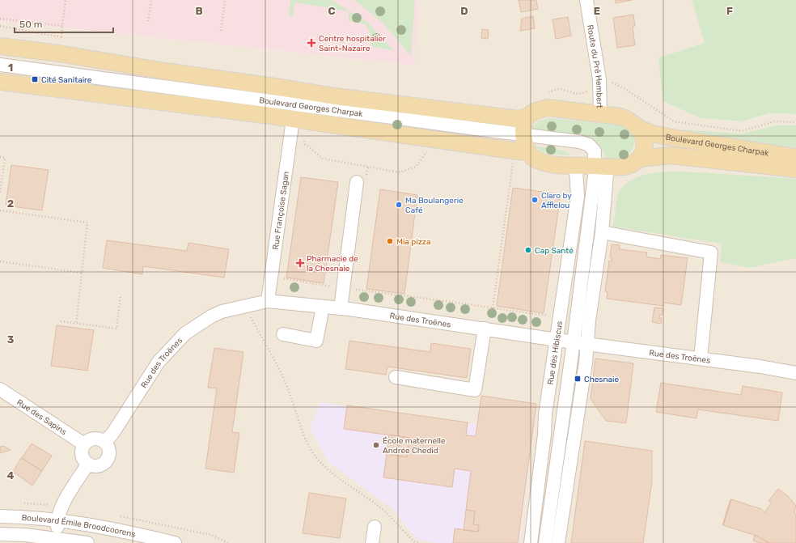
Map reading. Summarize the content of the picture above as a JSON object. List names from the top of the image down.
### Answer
{
  "streets": {
    "main road": ["Boulevard Georges Charpak"],
    "street": [
      "Route du Pré Hembert",
      "Rue Françoise Sagan",
      "Rue des Troënes",
      "Rue des Hibiscus",
      "Rue des Sapins",
      "Boulevard Émile Broodcoorens"
    ]
  },
  "crossings": [
    ["Route du Pré Hembert", "Boulevard Georges Charpak"],
    ["Boulevard Georges Charpak", "Rue Françoise Sagan"],
    ["Boulevard Georges Charpak", "Rue des Hibiscus"],
    ["Rue Françoise Sagan", "Rue des Troënes"],
    ["Rue des Troënes", "Rue des Hibiscus"],
    ["Rue des Troënes", "Rue des Sapins"]
  ],
  "places": {
    "health": ["Centre hospitalier Saint-Nazaire", "Pharmacie de la Chesnaie"],
    "transit": ["Cité Sanitaire", "Chesnaie"],
    "other": [
      "Claro by Afflelou",
      "Ma Boulangerie Café",
      "Mia pizza",
      "Cap Santé",
      "École maternelle Andrée Chedid"
    ]
  },
  "scale_bar": "50 m",
  "grid": {
    "columns": [
      "B",
      "C",
      "D",
      "E",
      "F"
    ],
    "rows": [
      "1",
      "2",
      "3",
      "4"
    ]
  }
}
